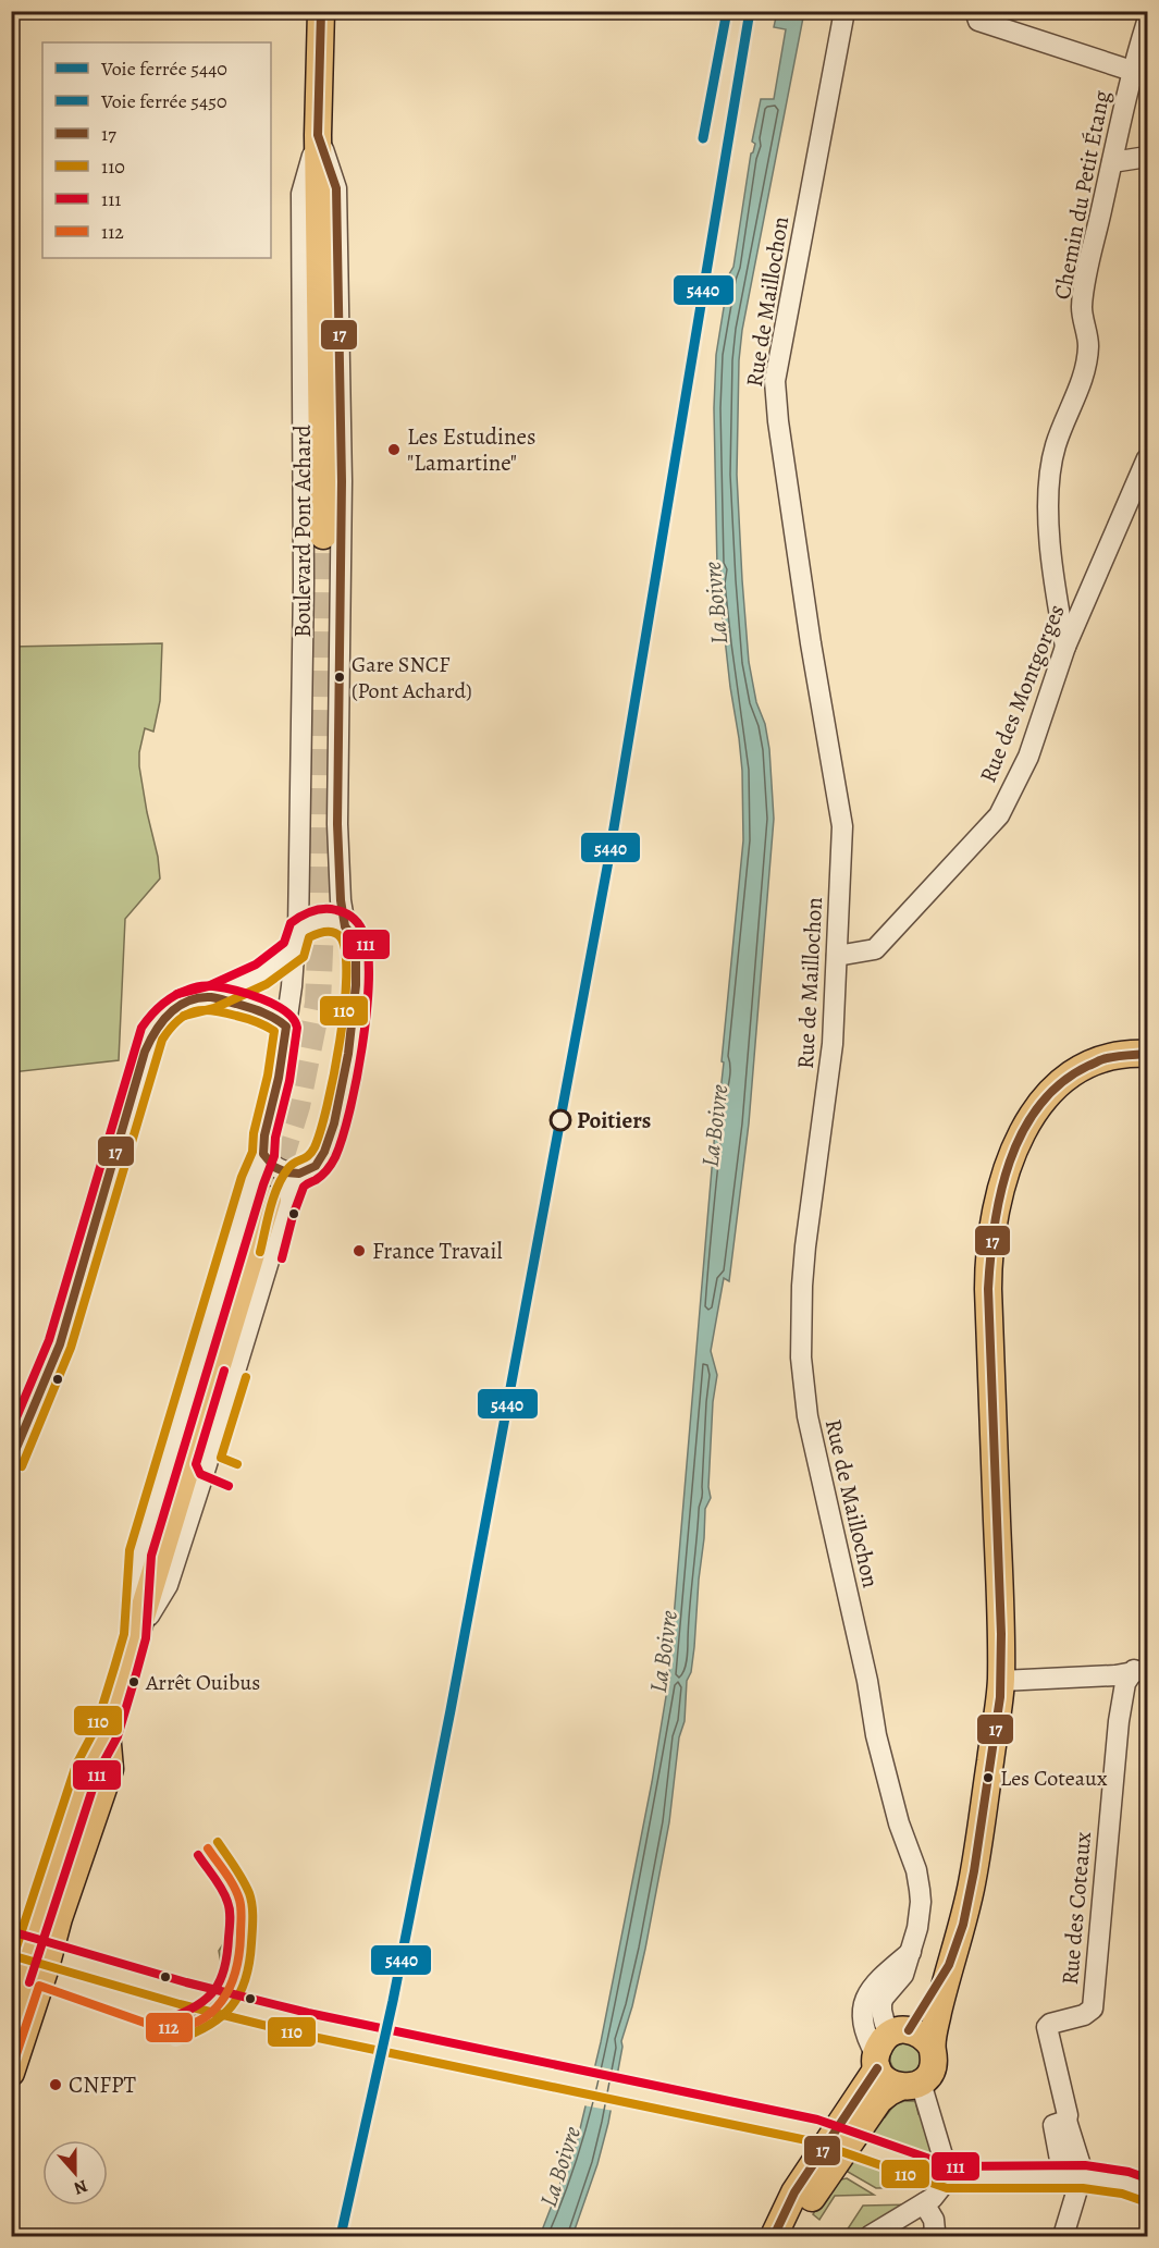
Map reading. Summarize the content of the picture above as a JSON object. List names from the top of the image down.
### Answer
{
  "streets": {
    "main road": ["Boulevard Pont Achard"],
    "street": [
      "Chemin du Petit Étang",
      "Rue de Maillochon",
      "Rue des Montgorges",
      "Rue des Coteaux"
    ]
  },
  "crossings": [
    ["Chemin du Petit Étang", "Rue des Montgorges"],
    ["Rue de Maillochon", "Rue des Montgorges"]
  ],
  "water": ["La Boivre"],
  "places": [
    "Les Estudines \"Lamartine\"",
    "Gare SNCF (Pont Achard)",
    "Poitiers",
    "France Travail",
    "Arrêt Ouibus",
    "Les Coteaux",
    "CNFPT"
  ],
  "lines": [
    "rail line 5440",
    "rail line 5450",
    "transit line 17",
    "transit line 111",
    "transit line 110",
    "transit line 112"
  ],
  "legend": [
    "Voie ferrée 5440",
    "Voie ferrée 5450",
    "17",
    "110",
    "111",
    "112"
  ],
  "north": "bottom"
}
